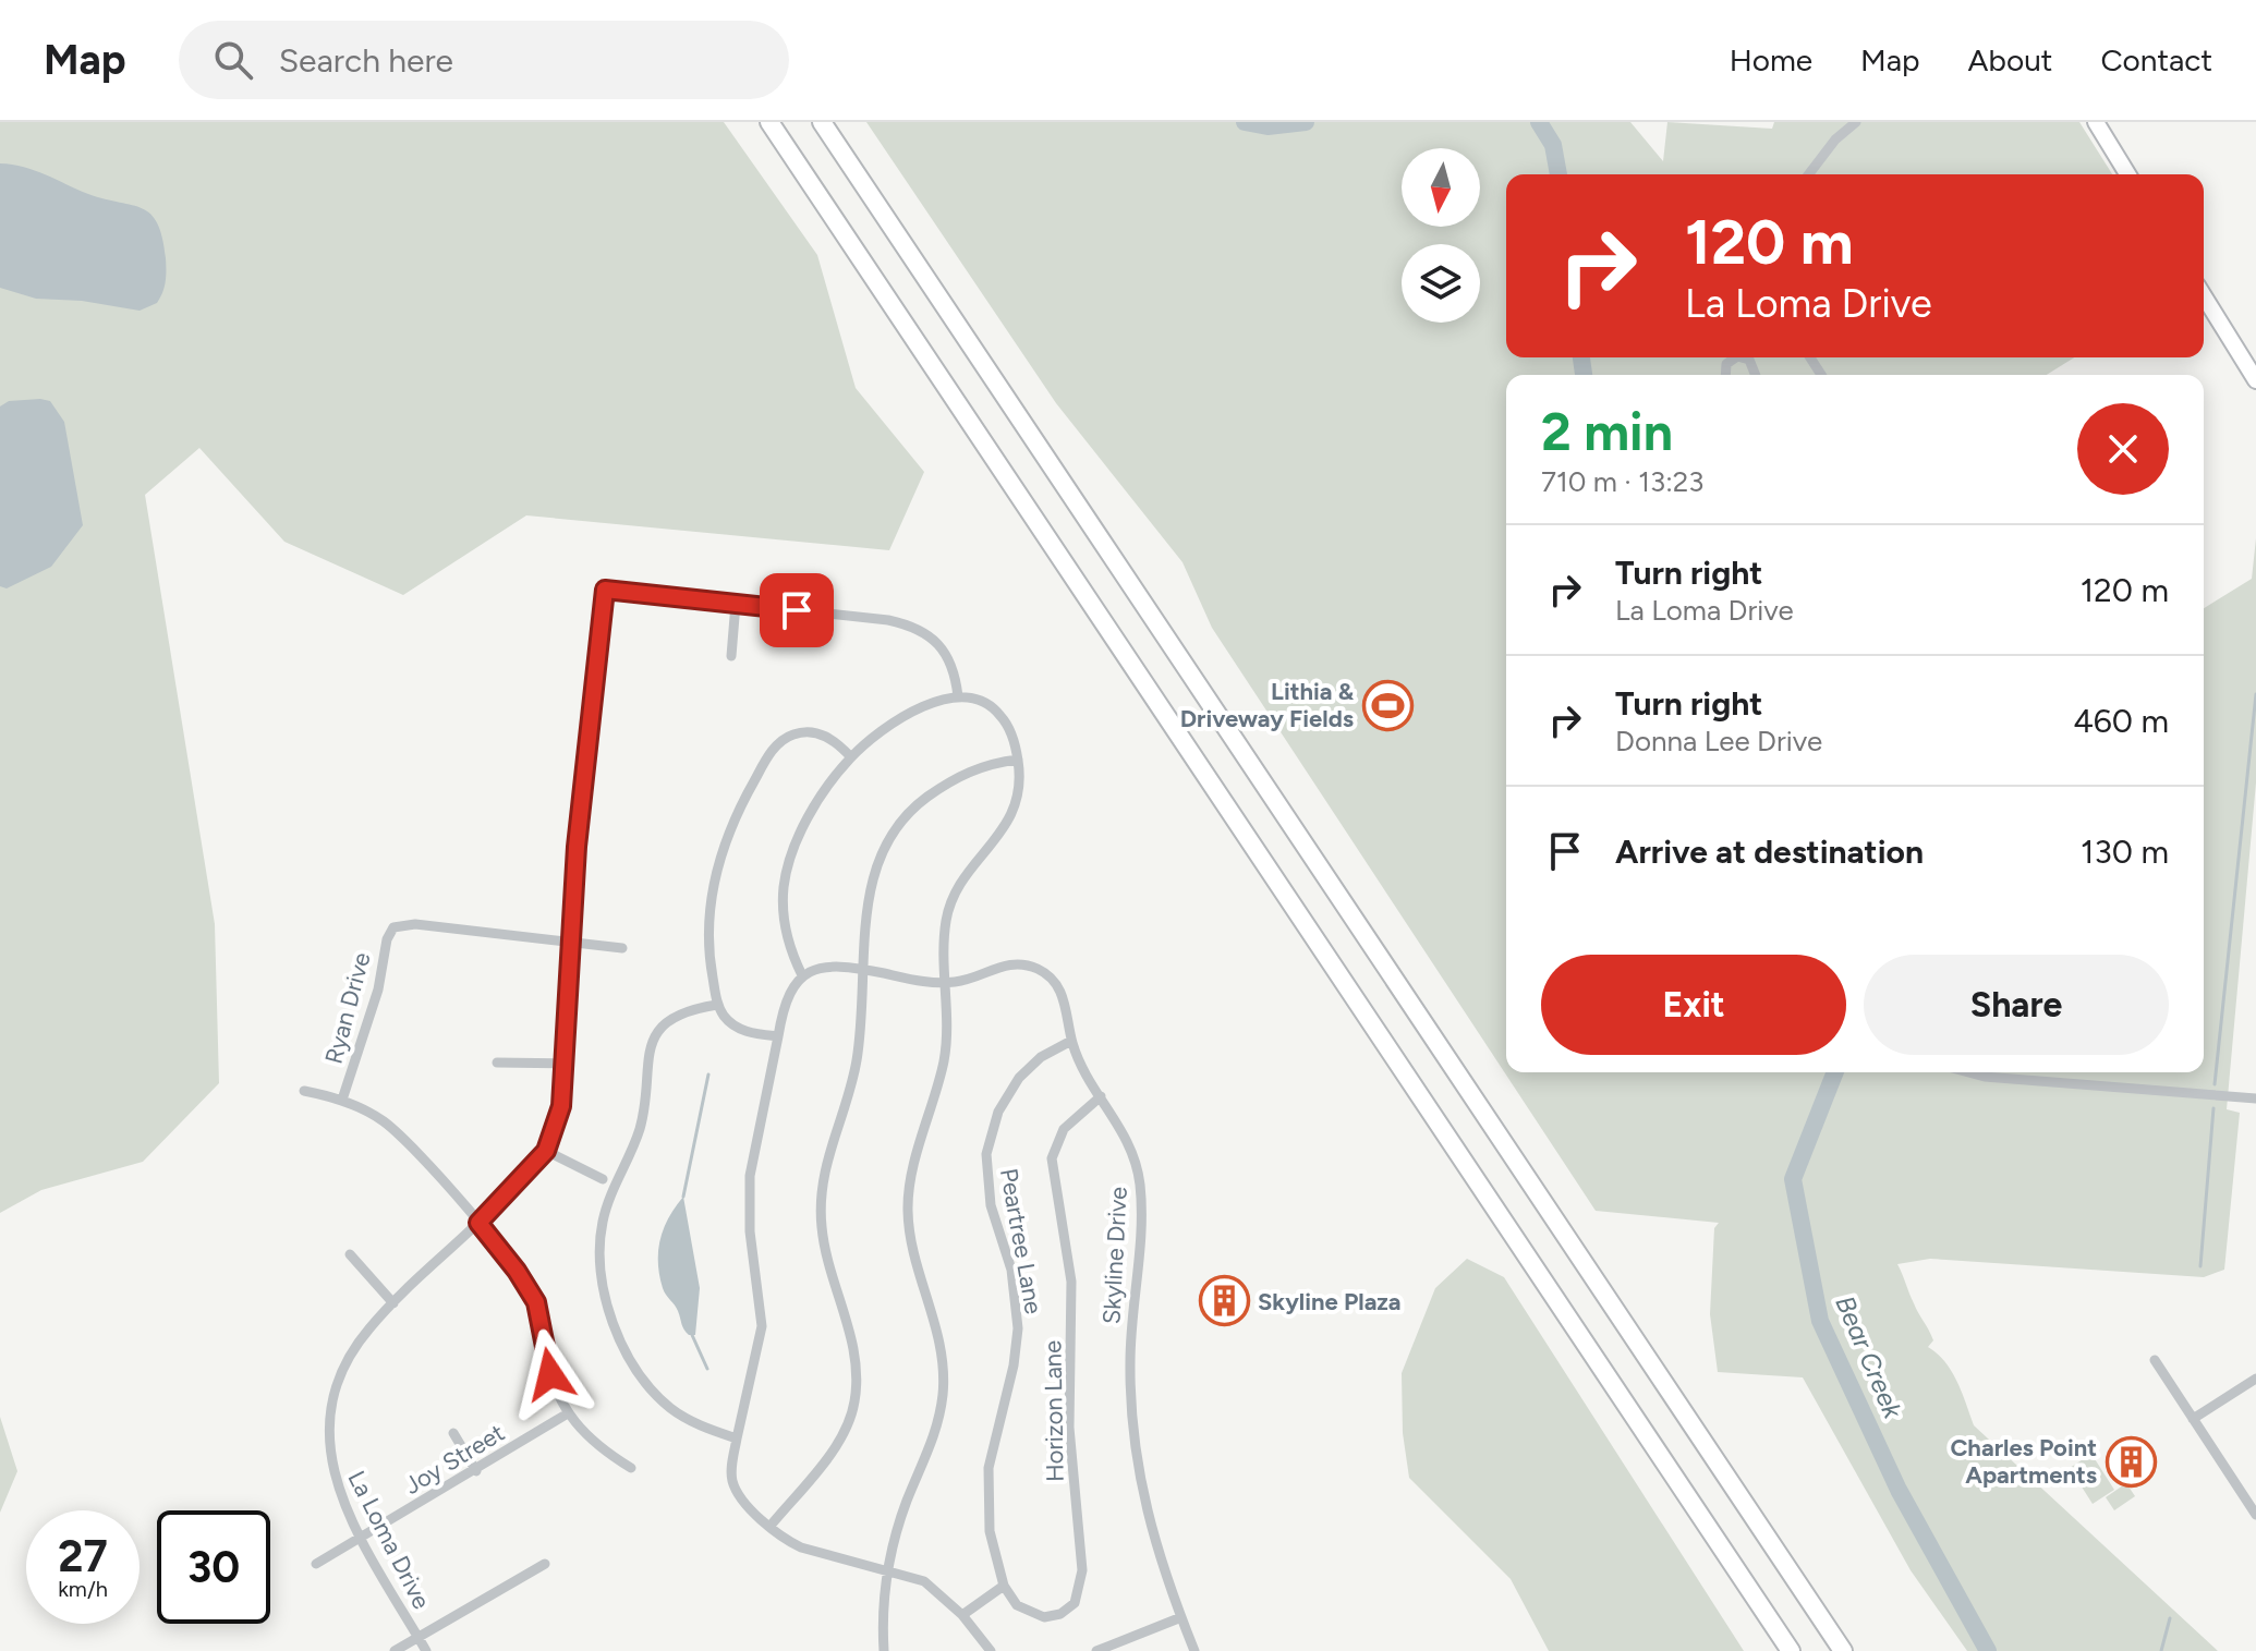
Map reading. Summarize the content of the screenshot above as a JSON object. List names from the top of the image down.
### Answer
{
  "streets": {
    "street": [
      "Ryan Drive",
      "Peartree Lane",
      "Skyline Drive",
      "Horizon Lane",
      "Joy Street",
      "La Loma Drive"
    ]
  },
  "crossings": [
    ["Ryan Drive", "La Loma Drive"],
    ["Peartree Lane", "Skyline Drive"],
    ["Peartree Lane", "Horizon Lane"],
    ["Skyline Drive", "Horizon Lane"],
    ["Joy Street", "La Loma Drive"]
  ],
  "water": ["Bear Creek"],
  "places": {
    "sports": ["Lithia & Driveway Fields"],
    "building": ["Skyline Plaza", "Charles Point Apartments"]
  },
  "north": "bottom",
  "page": {
    "header": "Map",
    "search": "Search here",
    "nav": [
      "Home",
      "Map",
      "About",
      "Contact"
    ],
    "turn": ["120 m", "La Loma Drive"],
    "heading": ["2 min", "710 m · 13:23"],
    "list": [
      {
        "name": "Turn right",
        "note": "La Loma Drive",
        "value": "120 m"
      },
      {
        "name": "Turn right",
        "note": "Donna Lee Drive",
        "value": "460 m"
      },
      {
        "name": "Arrive at destination",
        "value": "130 m"
      }
    ],
    "buttons": ["Exit", "Share"],
    "speed": "27 km/h",
    "limit": "30"
  }
}
